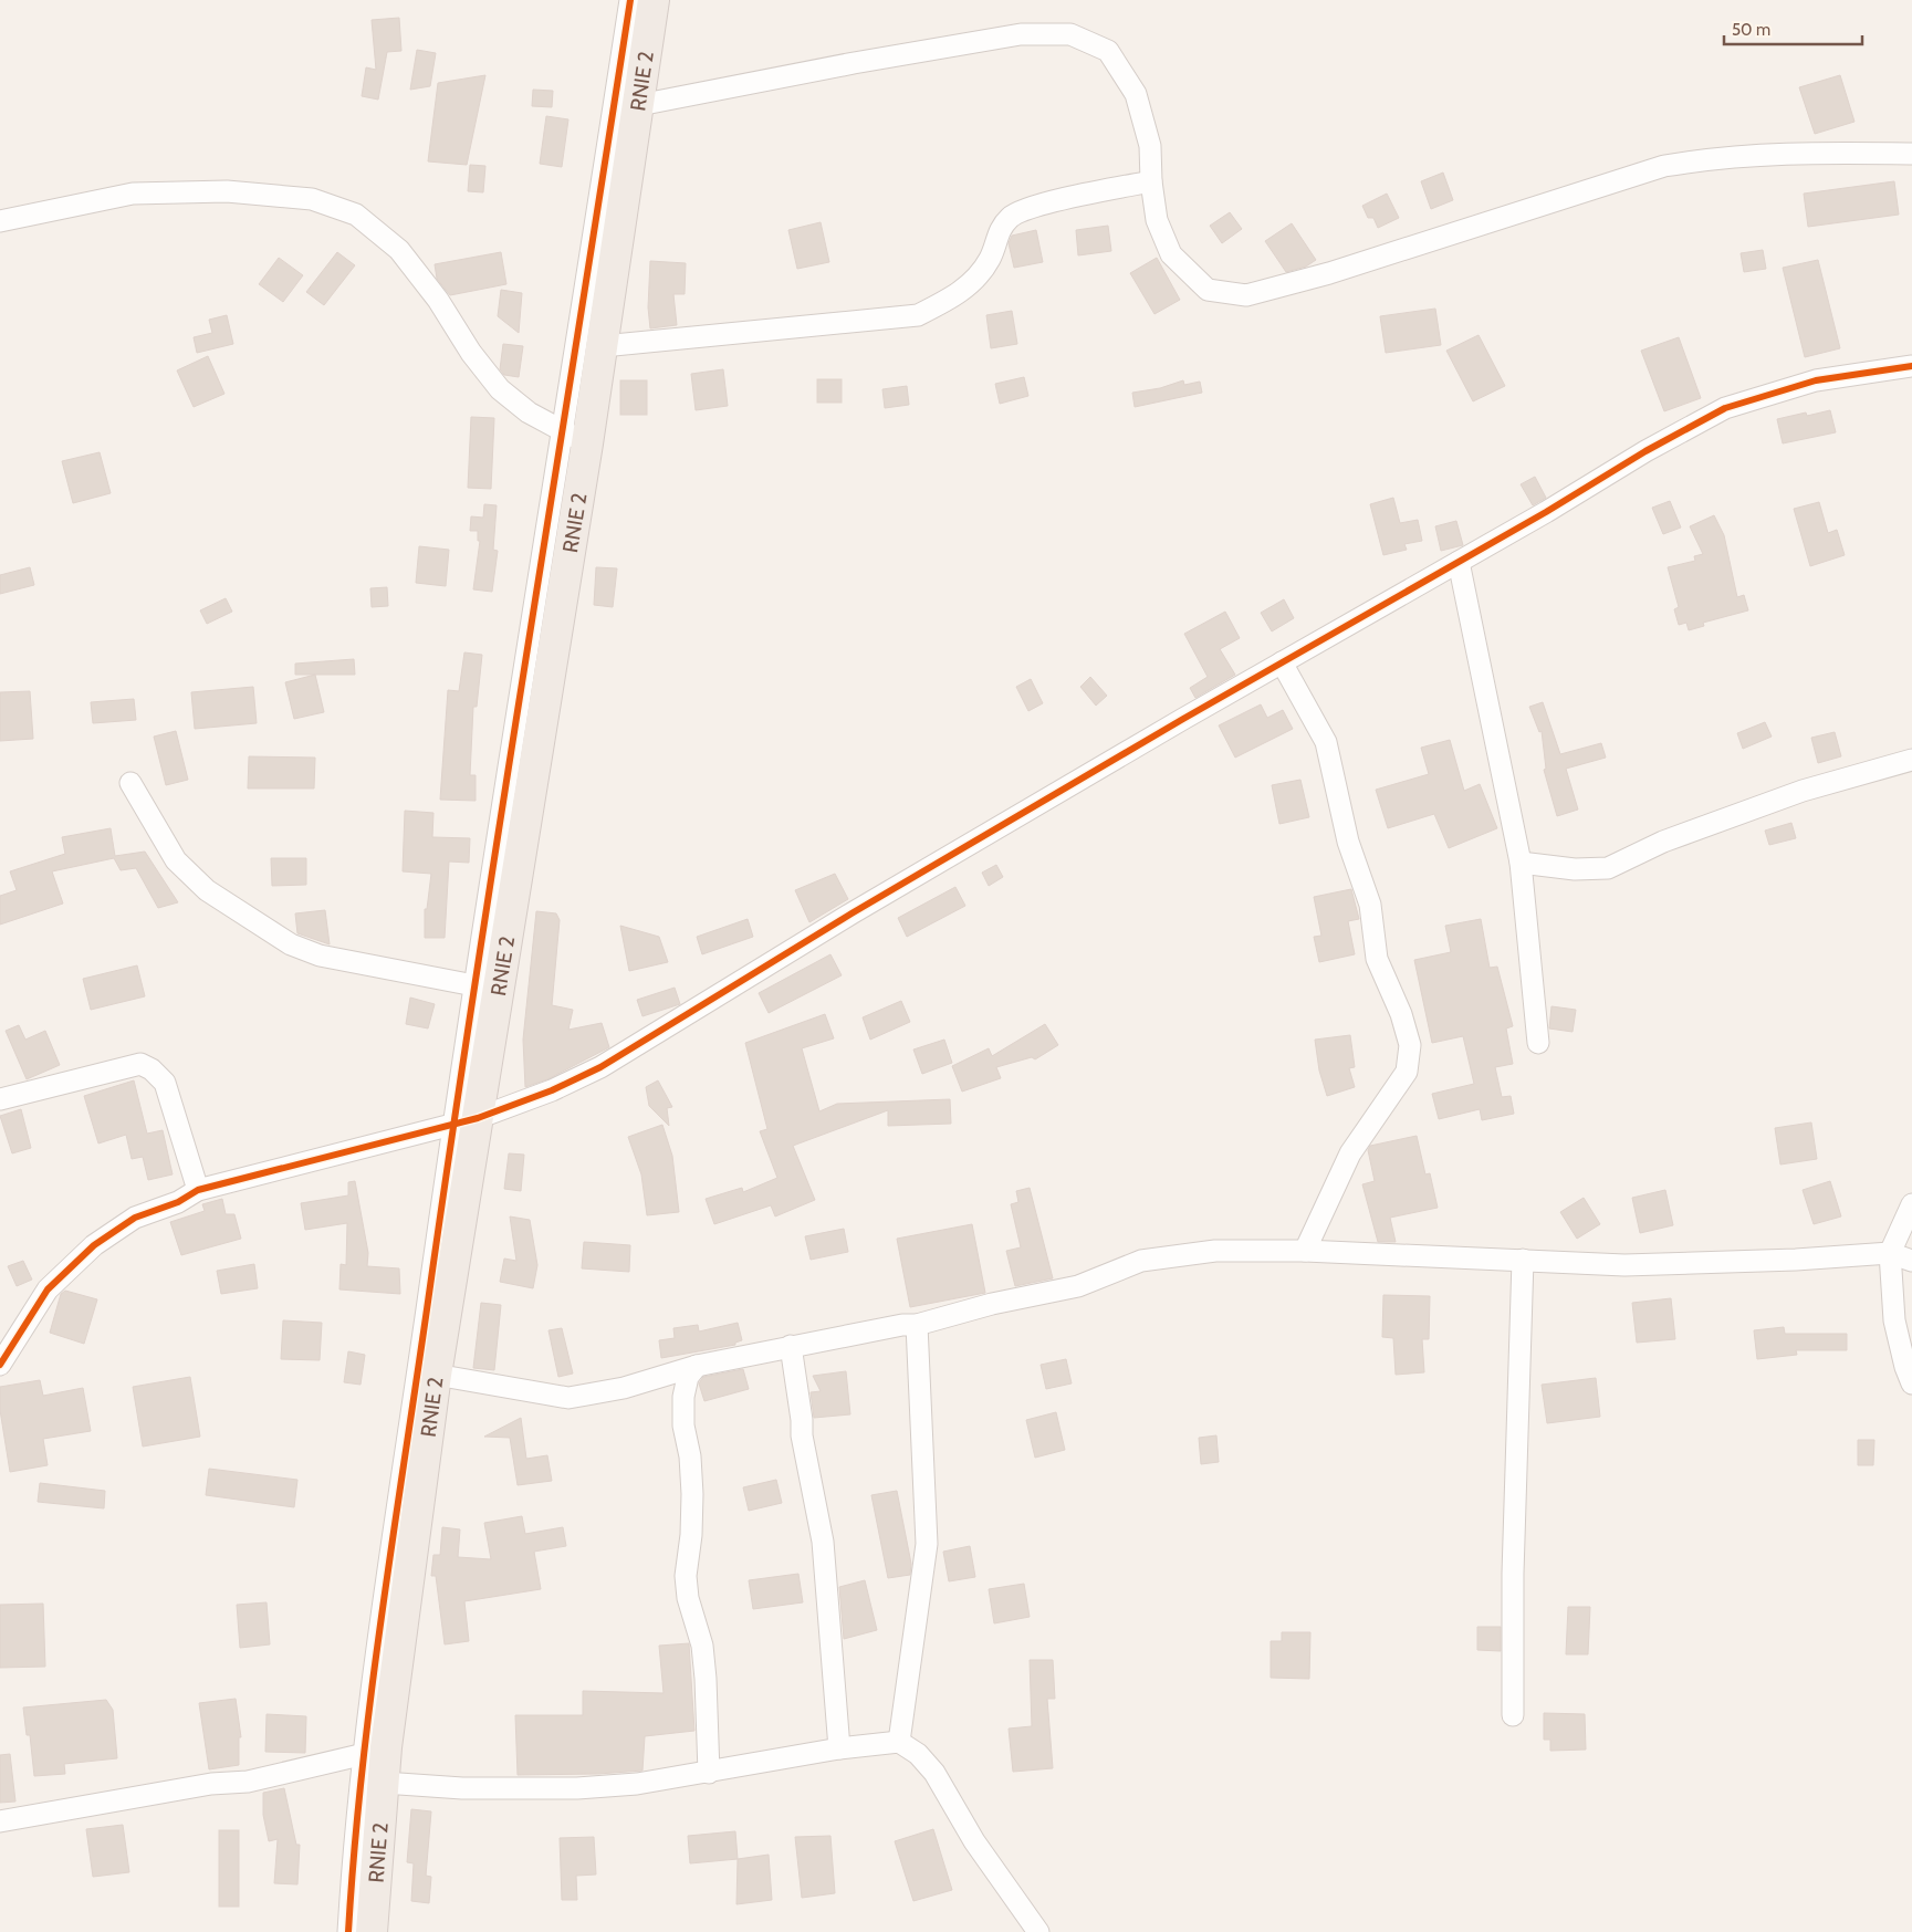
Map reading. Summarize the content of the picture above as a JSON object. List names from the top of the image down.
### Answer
{
  "streets": {
    "highway": ["RNIE 2"]
  },
  "scale_bar": "50 m"
}
